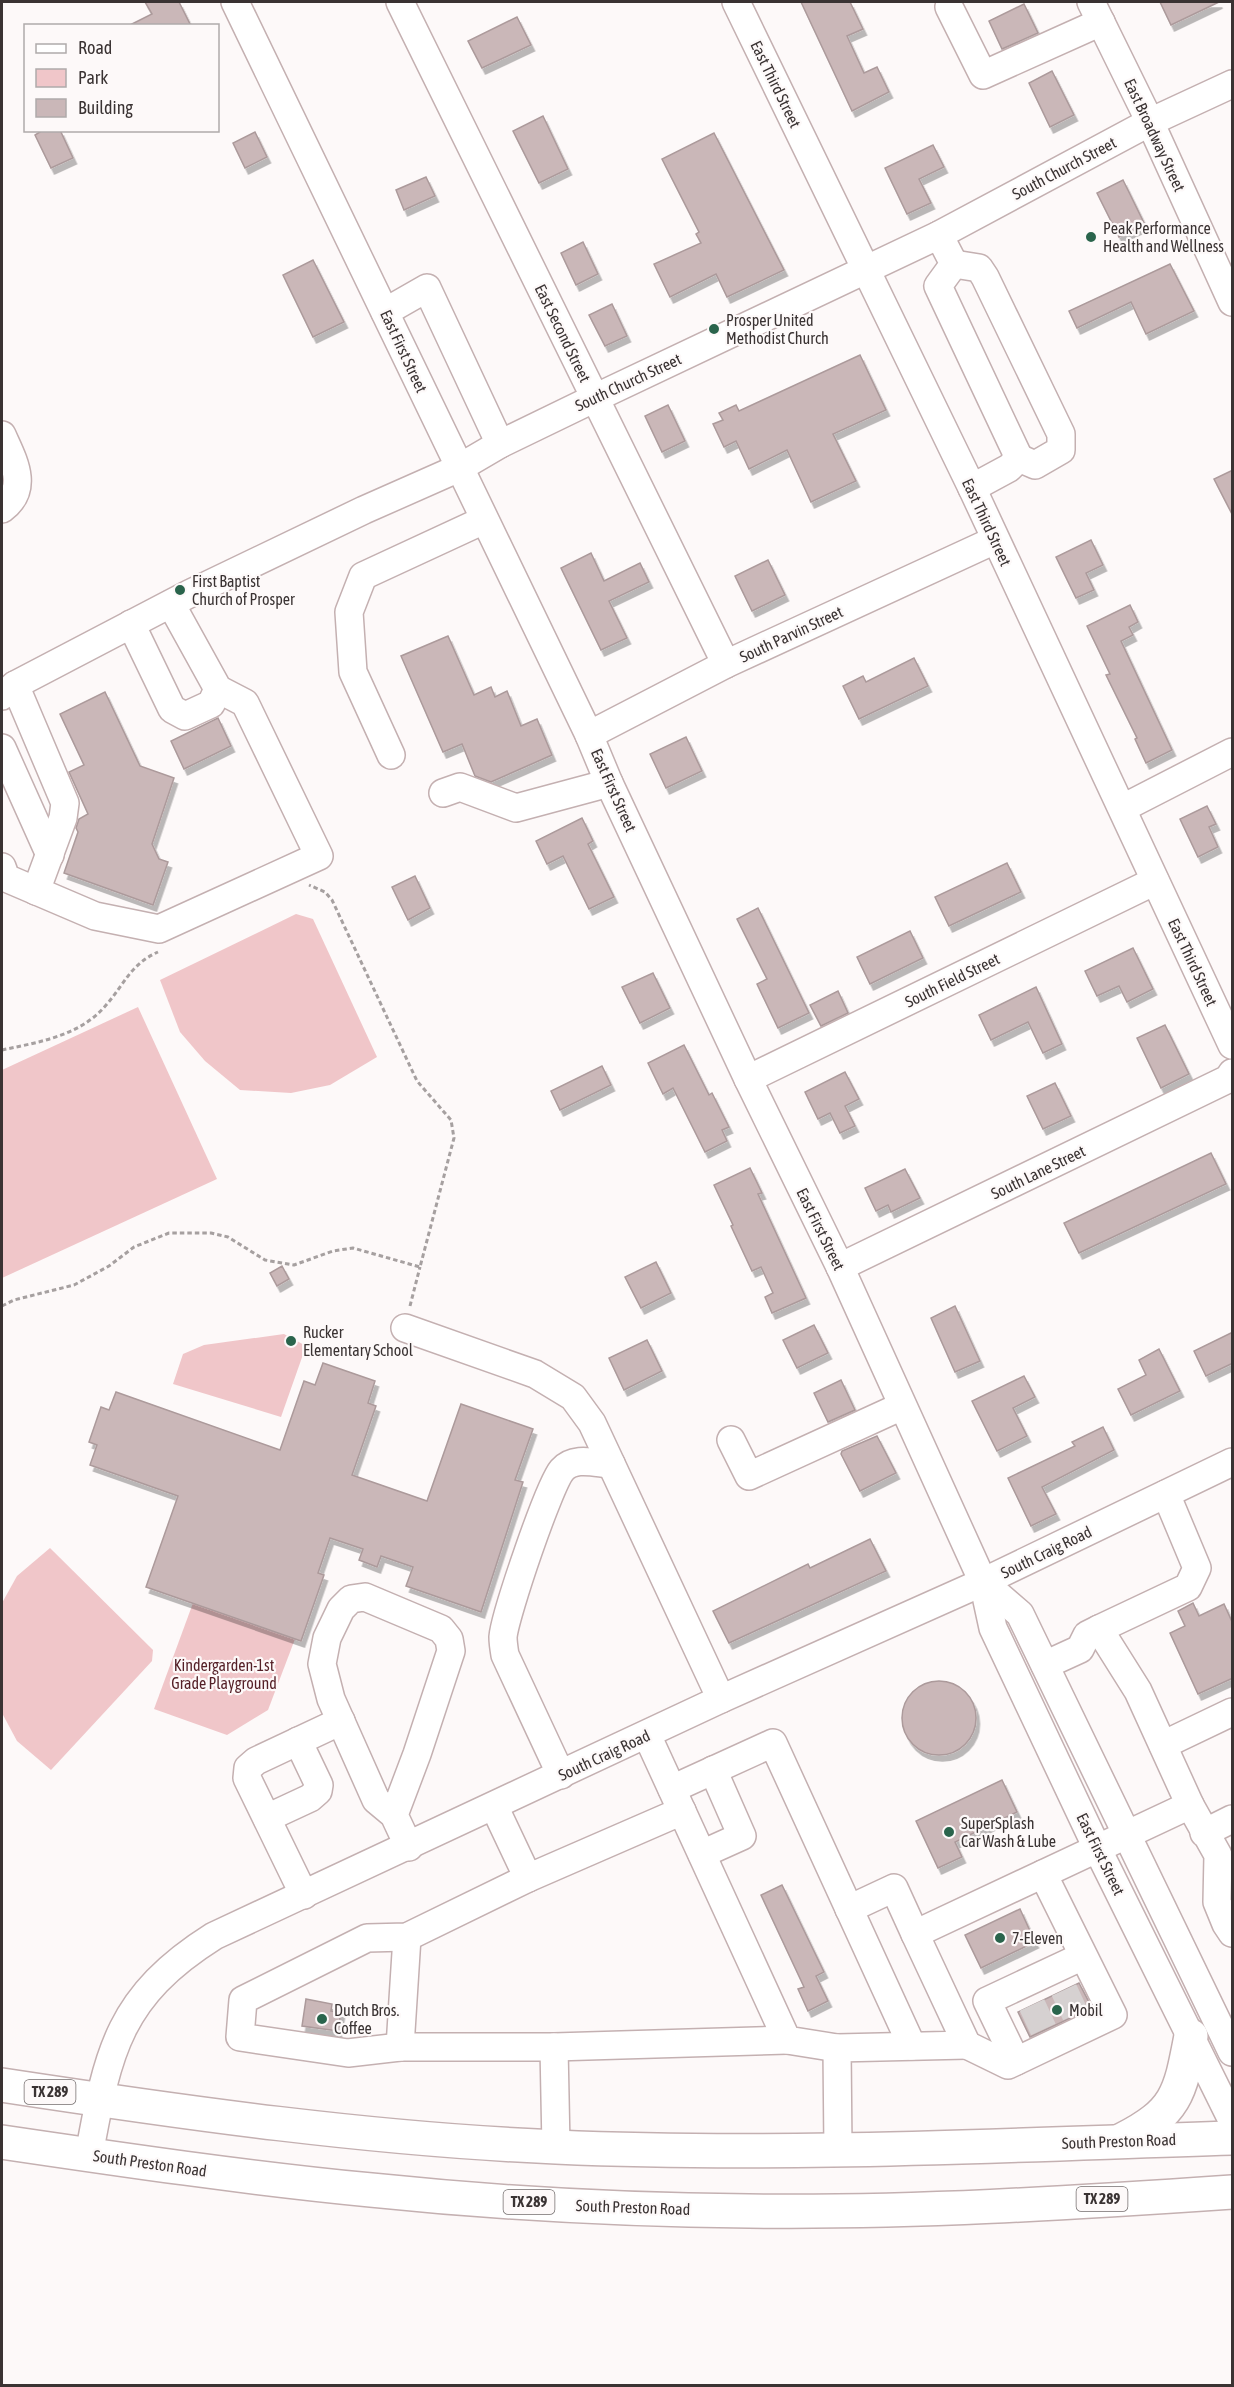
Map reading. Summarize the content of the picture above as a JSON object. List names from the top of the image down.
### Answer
{
  "streets": {
    "main road": ["TX 289", "South Preston Road"],
    "street": [
      "East Third Street",
      "East Broadway Street",
      "South Church Street",
      "East Second Street",
      "East First Street",
      "South Parvin Street",
      "South Field Street",
      "South Lane Street",
      "South Craig Road"
    ]
  },
  "crossings": [
    ["East Third Street", "South Church Street"],
    ["East Third Street", "South Parvin Street"],
    ["East Third Street", "South Field Street"],
    ["East Broadway Street", "South Church Street"],
    ["South Church Street", "East Second Street"],
    ["South Church Street", "East First Street"],
    ["East Second Street", "South Parvin Street"],
    ["East First Street", "South Parvin Street"],
    ["East First Street", "South Field Street"],
    ["East First Street", "South Lane Street"],
    ["East First Street", "South Craig Road"],
    ["South Craig Road", "South Preston Road"]
  ],
  "parks": ["Kindergarden-1st Grade Playground"],
  "places": [
    "Peak Performance Health and Wellness",
    "Prosper United Methodist Church",
    "First Baptist Church of Prosper",
    "Rucker Elementary School",
    "SuperSplash Car Wash & Lube",
    "7-Eleven",
    "Mobil",
    "Dutch Bros. Coffee"
  ],
  "legend": ["Road", "Park", "Building"]
}
